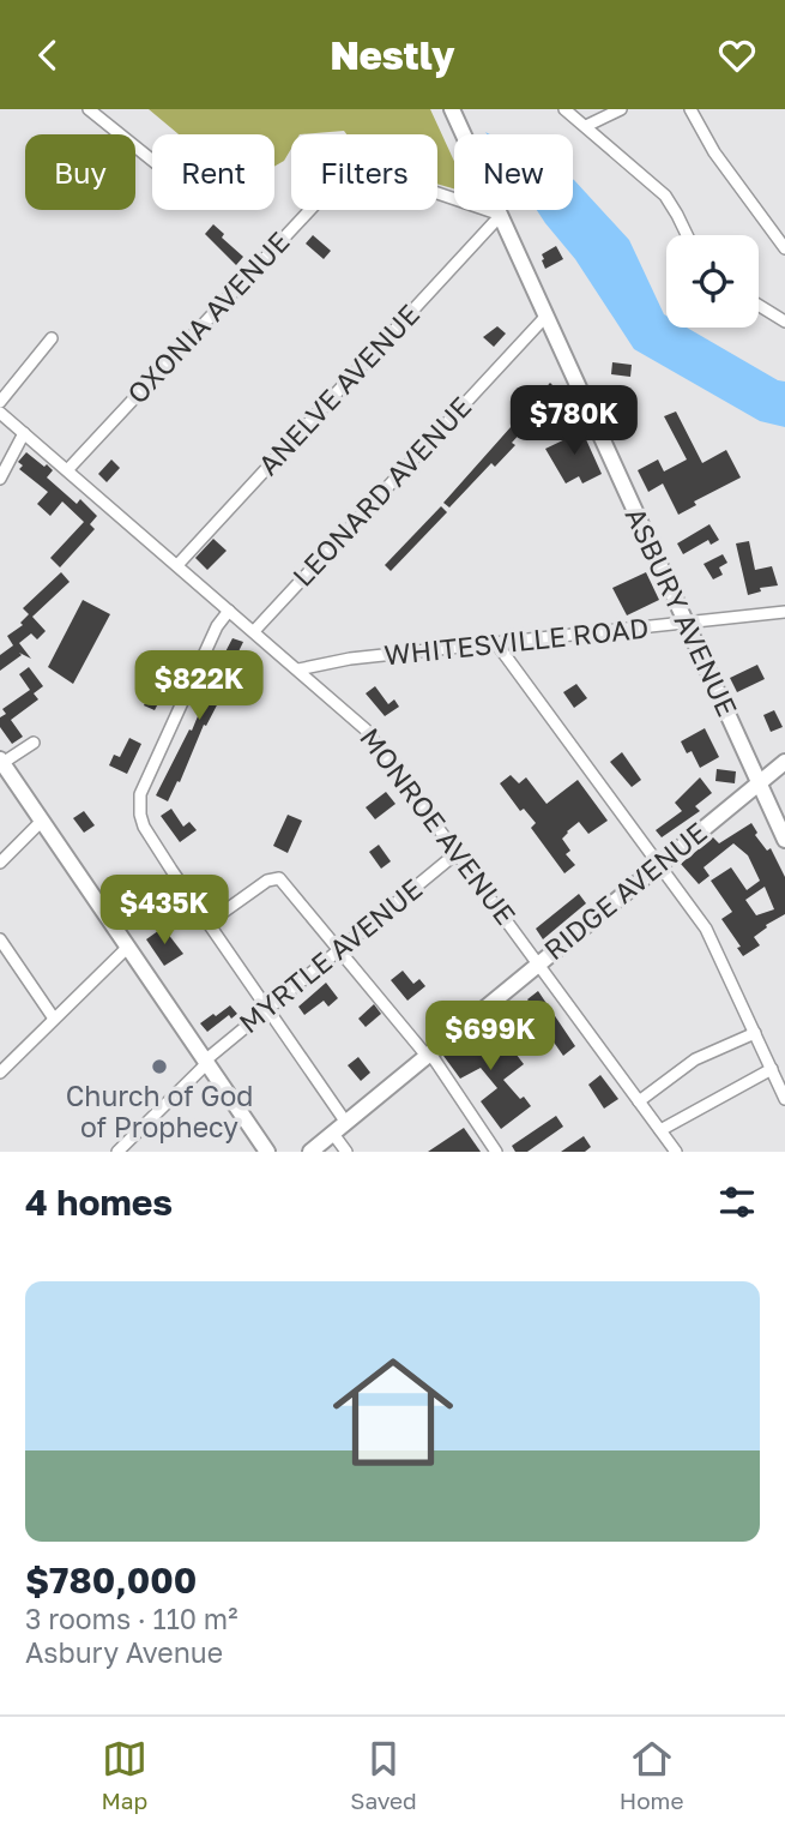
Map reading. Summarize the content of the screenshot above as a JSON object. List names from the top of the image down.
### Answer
{
  "streets": {
    "street": [
      "OXONIA AVENUE",
      "ANELVE AVENUE",
      "LEONARD AVENUE",
      "ASBURY AVENUE",
      "WHITESVILLE ROAD",
      "MONROE AVENUE",
      "RIDGE AVENUE",
      "MYRTLE AVENUE"
    ]
  },
  "crossings": [
    ["OXONIA AVENUE", "ANELVE AVENUE"],
    ["OXONIA AVENUE", "ASBURY AVENUE"],
    ["OXONIA AVENUE", "MONROE AVENUE"],
    ["ANELVE AVENUE", "ASBURY AVENUE"],
    ["ANELVE AVENUE", "MONROE AVENUE"],
    ["LEONARD AVENUE", "ASBURY AVENUE"],
    ["LEONARD AVENUE", "MONROE AVENUE"],
    ["ASBURY AVENUE", "WHITESVILLE ROAD"],
    ["ASBURY AVENUE", "RIDGE AVENUE"],
    ["WHITESVILLE ROAD", "MONROE AVENUE"],
    ["MONROE AVENUE", "RIDGE AVENUE"],
    ["MONROE AVENUE", "MYRTLE AVENUE"]
  ],
  "places": ["Church of God of Prophecy"],
  "page": {
    "header": "Nestly",
    "chip": [
      "Buy",
      "Rent",
      "Filters",
      "New"
    ],
    "price": [
      "$780K",
      "$822K",
      "$435K",
      "$699K"
    ],
    "heading": "4 homes",
    "list": [
      {
        "name": "$780,000",
        "note": "3 rooms · 110 m² · Asbury Avenue"
      }
    ],
    "tabs": ["Map", "Saved", "Home"]
  }
}
